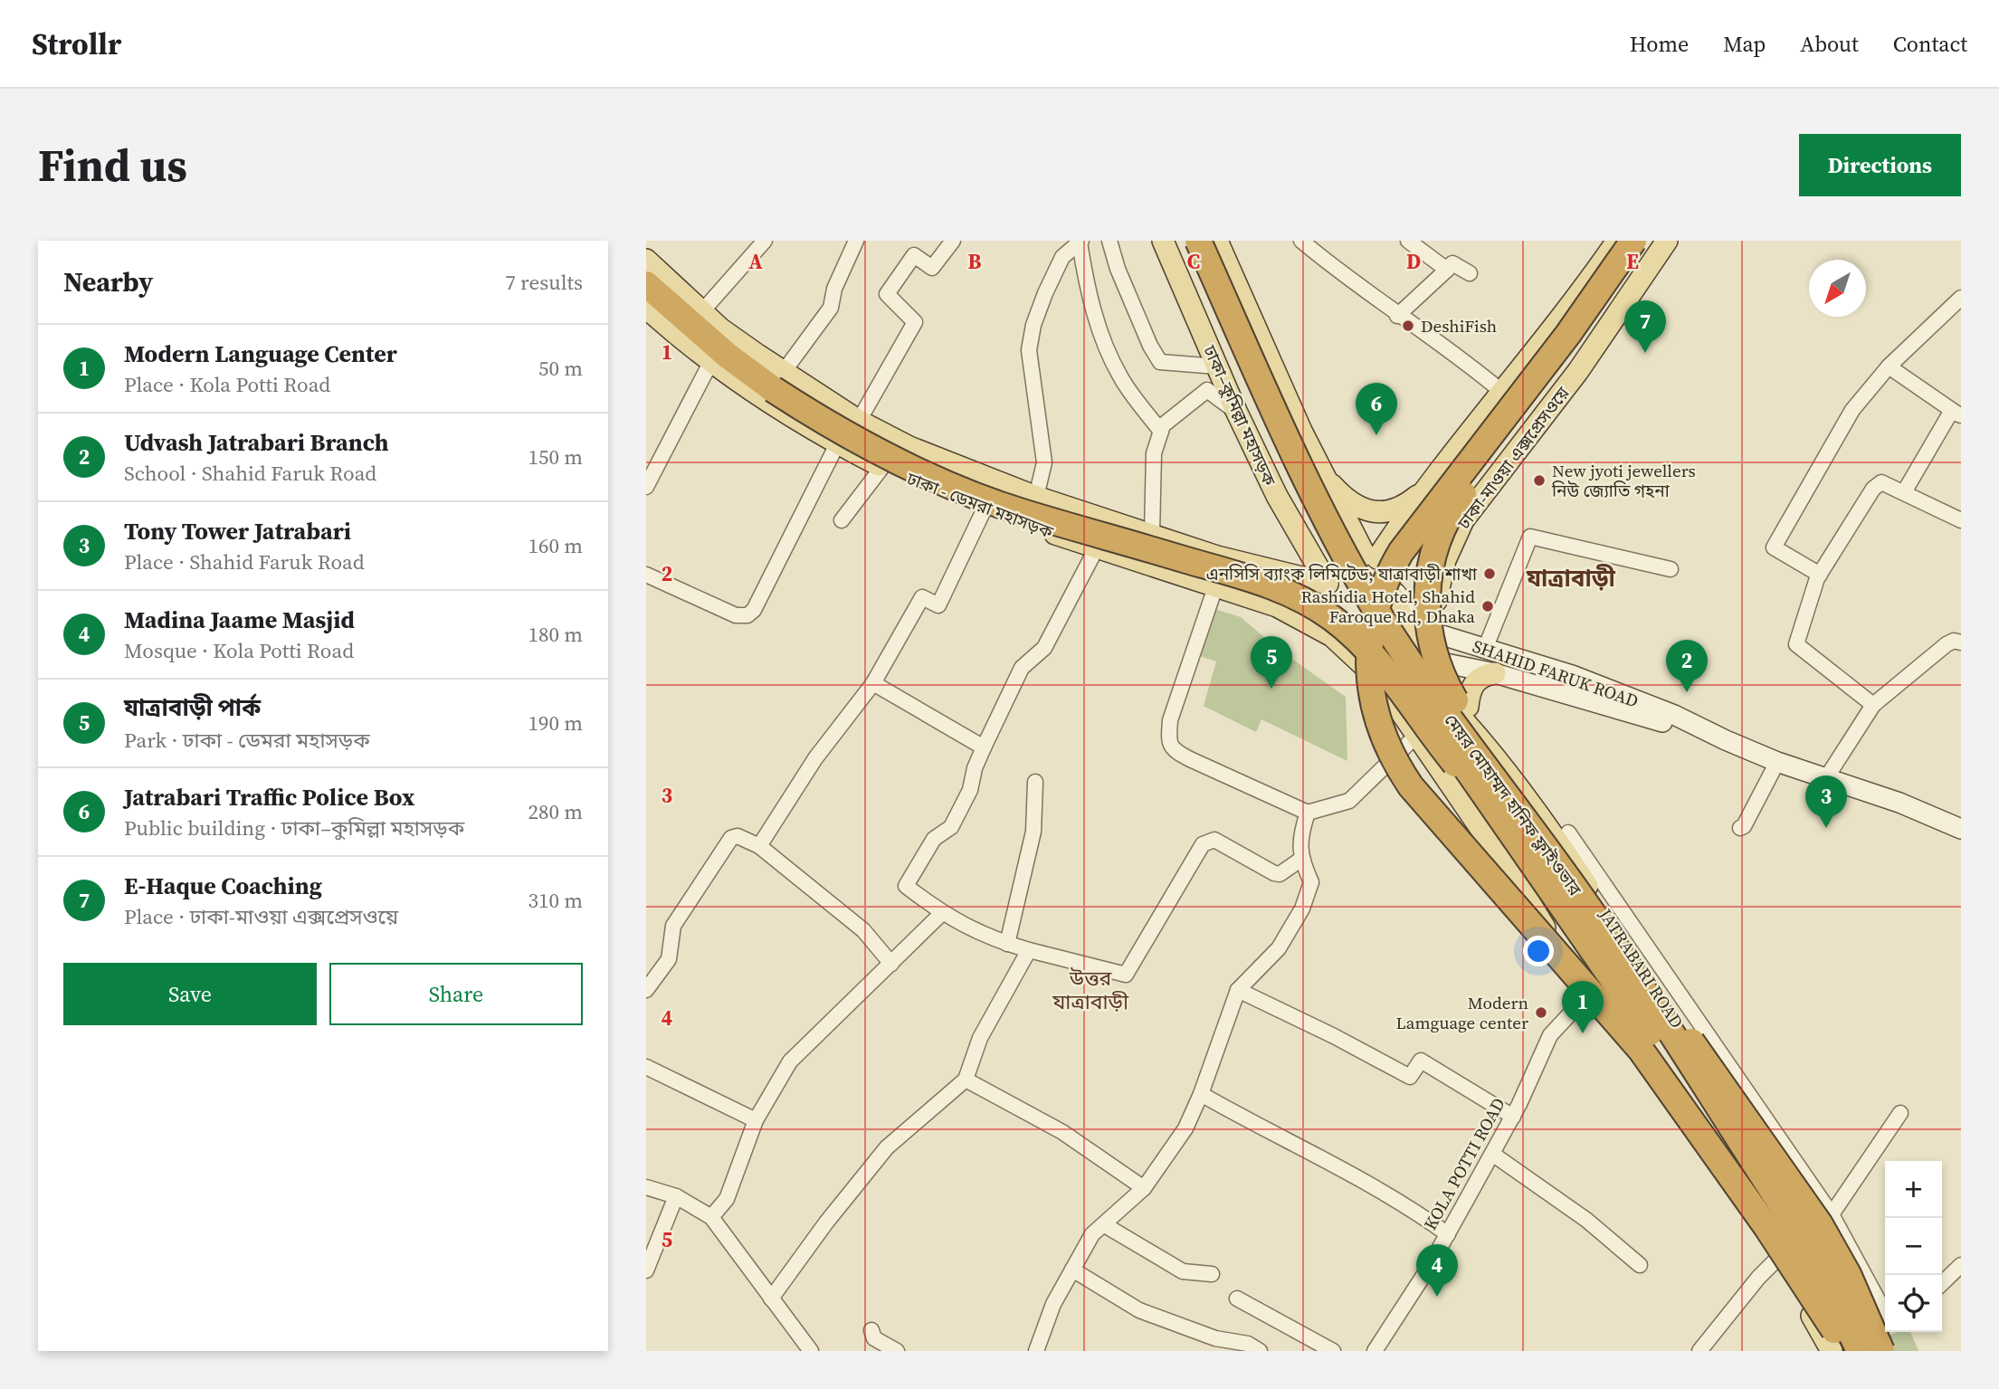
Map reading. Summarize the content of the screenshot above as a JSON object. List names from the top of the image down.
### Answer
{
  "streets": {
    "highway": ["মেয়র মোহাম্মদ হানিফ ফ্লাইওভার"],
    "main road": [
      "ঢাকা–কুমিল্লা মহাসড়ক",
      "ঢাকা-মাওয়া এক্সপ্রেসওয়ে",
      "ঢাকা - ডেমরা মহাসড়ক",
      "SHAHID FARUK ROAD",
      "JATRABARI ROAD"
    ],
    "street": ["KOLA POTTI ROAD"]
  },
  "crossings": [
    ["ঢাকা–কুমিল্লা মহাসড়ক", "ঢাকা - ডেমরা মহাসড়ক"],
    ["ঢাকা–কুমিল্লা মহাসড়ক", "SHAHID FARUK ROAD"],
    ["ঢাকা–কুমিল্লা মহাসড়ক", "JATRABARI ROAD"],
    ["ঢাকা-মাওয়া এক্সপ্রেসওয়ে", "SHAHID FARUK ROAD"],
    ["ঢাকা-মাওয়া এক্সপ্রেসওয়ে", "JATRABARI ROAD"],
    ["ঢাকা - ডেমরা মহাসড়ক", "SHAHID FARUK ROAD"],
    ["ঢাকা - ডেমরা মহাসড়ক", "JATRABARI ROAD"],
    ["SHAHID FARUK ROAD", "JATRABARI ROAD"]
  ],
  "districts": ["যাত্রাবাড়ী", "উত্তর যাত্রাবাড়ী"],
  "places": [
    "DeshiFish",
    "New jyoti jewellers নিউ জ্যোতি গহনা",
    "এনসিসি ব্যাংক লিমিটেড, যাত্রাবাড়ী শাখা",
    "Rashidia Hotel, Shahid Faroque Rd, Dhaka",
    "Modern Lamguage center"
  ],
  "north": "bottom left",
  "page": {
    "header": "Strollr",
    "nav": [
      "Home",
      "Map",
      "About",
      "Contact"
    ],
    "buttons": [
      "Directions",
      ["Save", "Share"]
    ],
    "title": "Find us",
    "heading": ["Nearby", "7 results"],
    "pins": [
      "7",
      "6",
      "5",
      "2",
      "3",
      "1",
      "4"
    ],
    "list": [
      {
        "mark": "1",
        "name": "Modern Language Center",
        "note": "Place · Kola Potti Road",
        "value": "50 m"
      },
      {
        "mark": "2",
        "name": "Udvash Jatrabari Branch",
        "note": "School · Shahid Faruk Road",
        "value": "150 m"
      },
      {
        "mark": "3",
        "name": "Tony Tower Jatrabari",
        "note": "Place · Shahid Faruk Road",
        "value": "160 m"
      },
      {
        "mark": "4",
        "name": "Madina Jaame Masjid",
        "note": "Mosque · Kola Potti Road",
        "value": "180 m"
      },
      {
        "mark": "5",
        "name": "যাত্রাবাড়ী পার্ক",
        "note": "Park · ঢাকা - ডেমরা মহাসড়ক",
        "value": "190 m"
      },
      {
        "mark": "6",
        "name": "Jatrabari Traffic Police Box",
        "note": "Public building · ঢাকা–কুমিল্লা মহাসড়ক",
        "value": "280 m"
      },
      {
        "mark": "7",
        "name": "E-Haque Coaching",
        "note": "Place · ঢাকা-মাওয়া এক্সপ্রেসওয়ে",
        "value": "310 m"
      }
    ],
    "map_buttons": ["+", "−"]
  },
  "grid": {
    "columns": [
      "A",
      "B",
      "C",
      "D",
      "E"
    ],
    "rows": [
      "1",
      "2",
      "3",
      "4",
      "5"
    ]
  }
}
